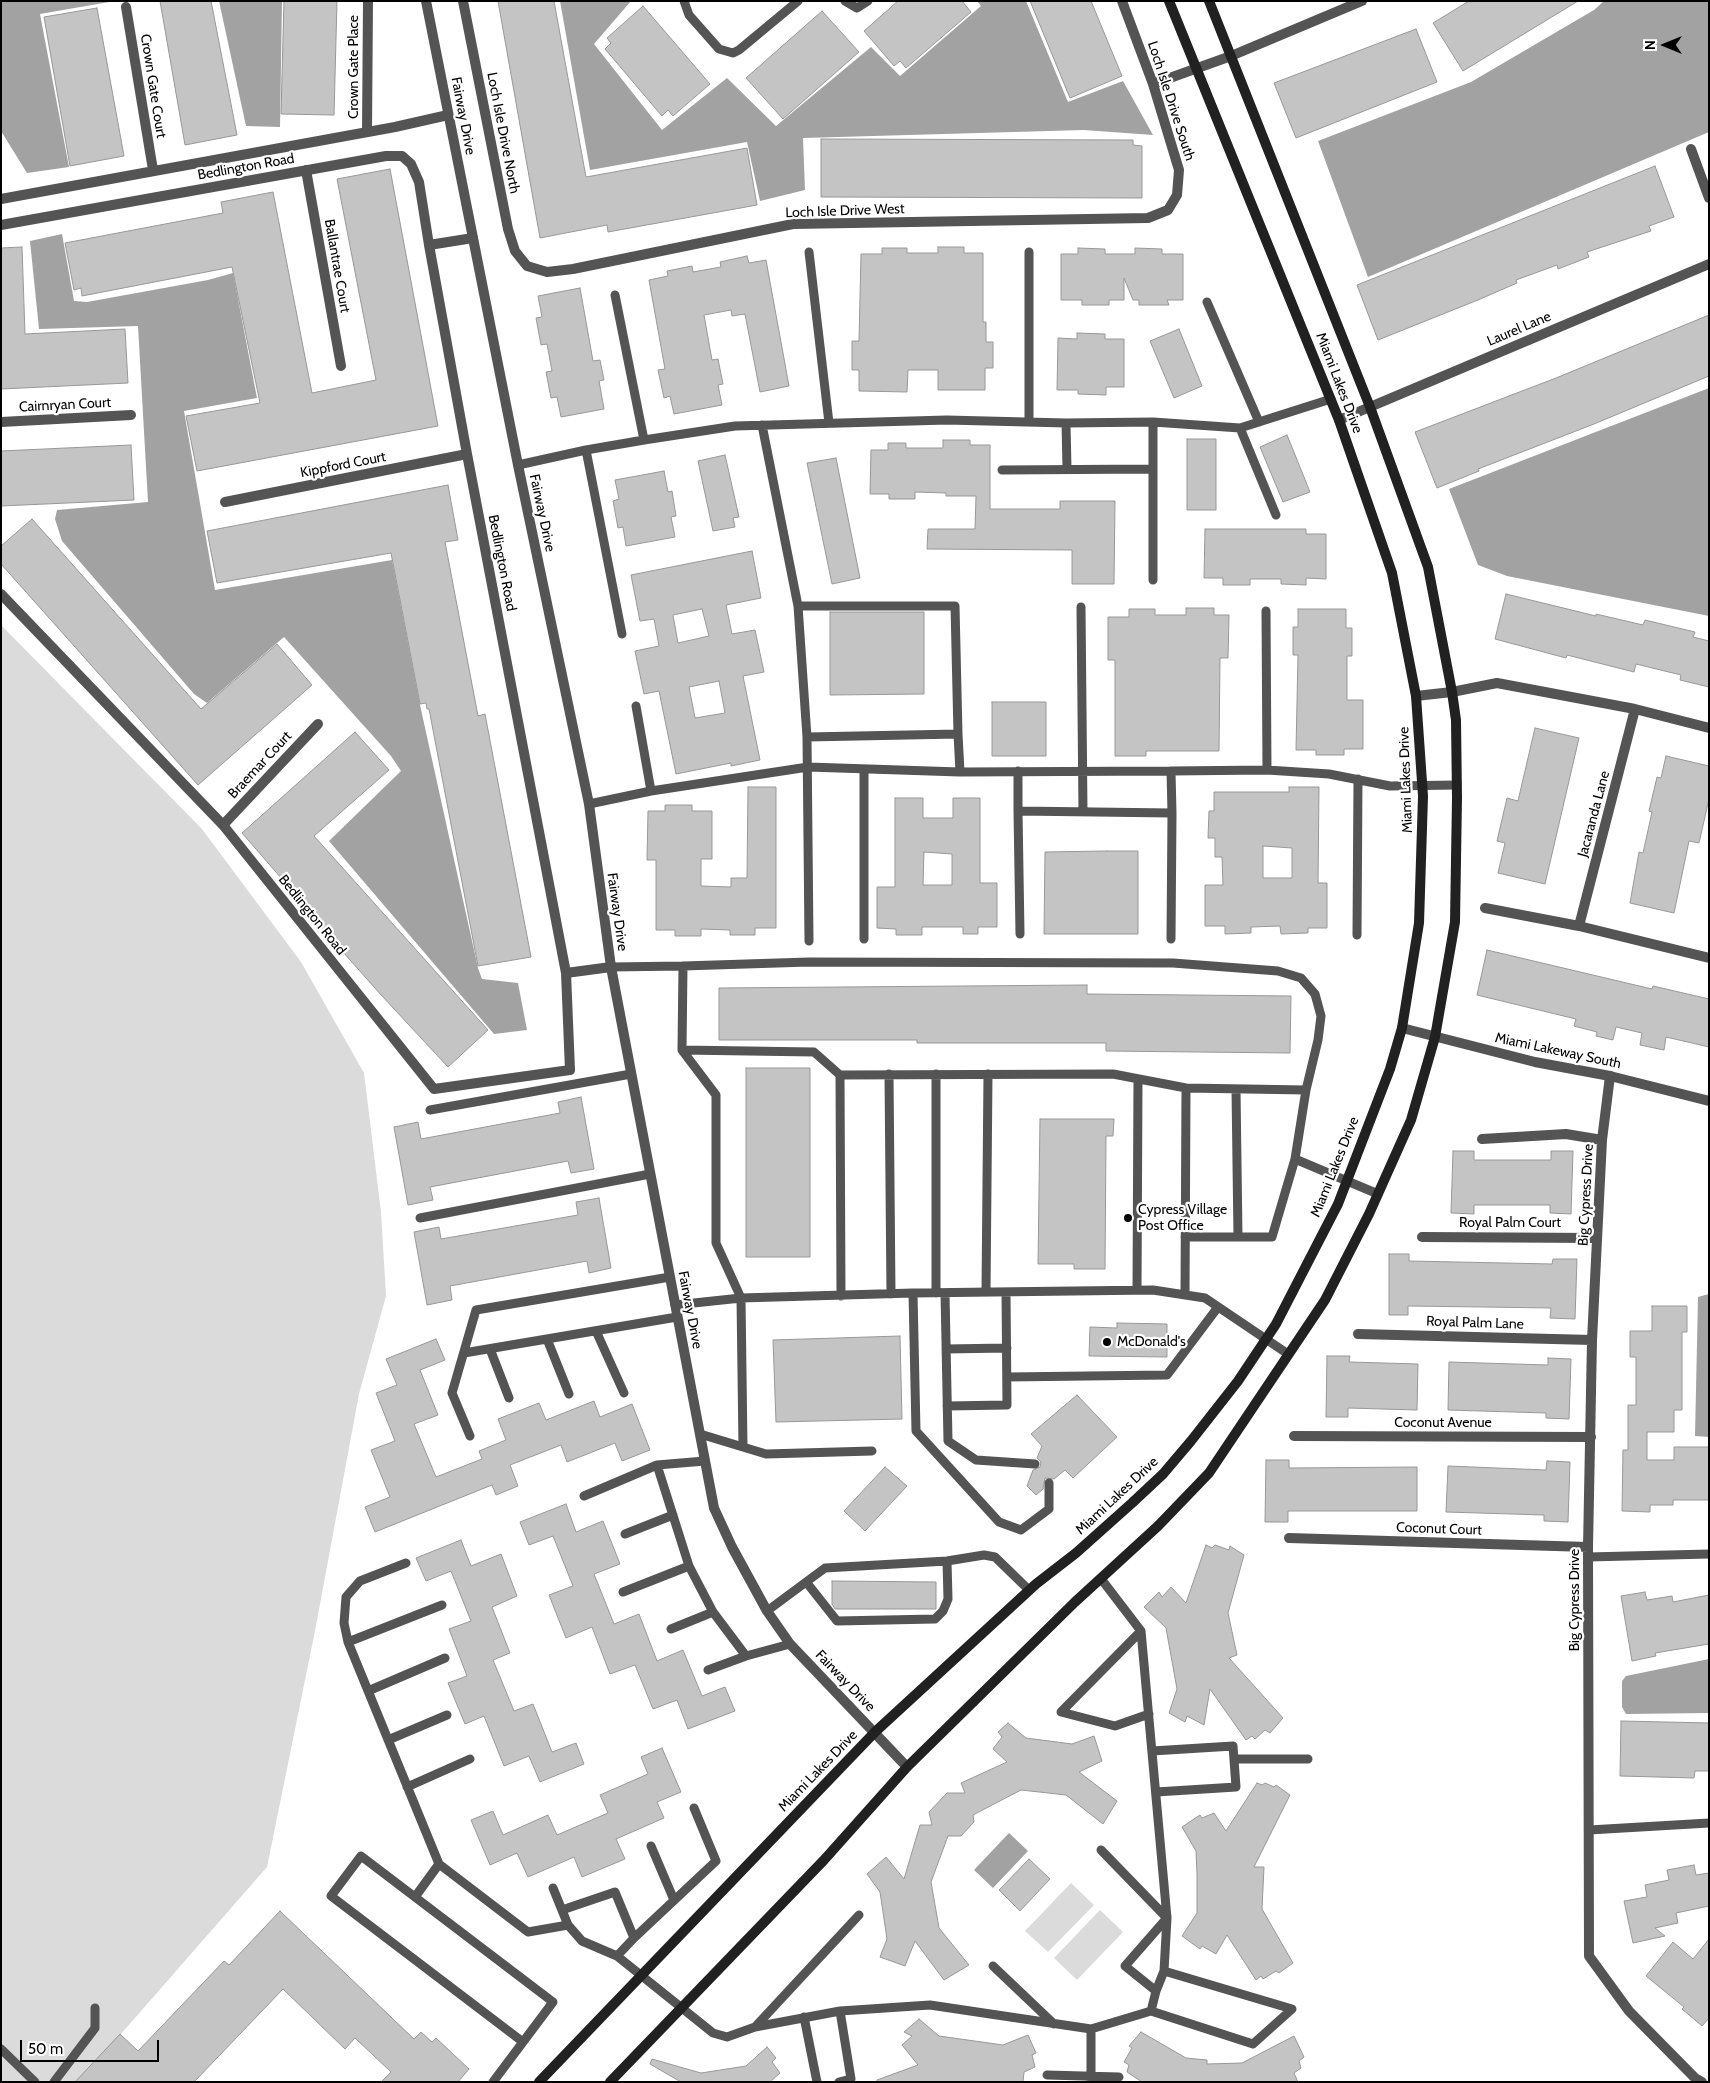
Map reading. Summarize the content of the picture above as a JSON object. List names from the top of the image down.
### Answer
{
  "streets": {
    "main road": ["Miami Lakes Drive"],
    "street": [
      "Crown Gate Place",
      "Crown Gate Court",
      "Loch Isle Drive South",
      "Fairway Drive",
      "Loch Isle Drive North",
      "Bedlington Road",
      "Loch Isle Drive West",
      "Ballantrae Court",
      "Laurel Lane",
      "Cairnryan Court",
      "Kippford Court",
      "Braemar Court",
      "Jacaranda Lane",
      "Miami Lakeway South",
      "Big Cypress Drive",
      "Royal Palm Court",
      "Royal Palm Lane",
      "Coconut Avenue",
      "Coconut Court"
    ]
  },
  "crossings": [
    ["Crown Gate Place", "Bedlington Road"],
    ["Crown Gate Court", "Bedlington Road"],
    ["Loch Isle Drive South", "Loch Isle Drive West"],
    ["Fairway Drive", "Bedlington Road"],
    ["Fairway Drive", "Miami Lakes Drive"],
    ["Loch Isle Drive North", "Loch Isle Drive West"],
    ["Bedlington Road", "Ballantrae Court"],
    ["Bedlington Road", "Kippford Court"],
    ["Bedlington Road", "Braemar Court"],
    ["Laurel Lane", "Miami Lakes Drive"],
    ["Miami Lakes Drive", "Miami Lakeway South"],
    ["Miami Lakeway South", "Big Cypress Drive"],
    ["Big Cypress Drive", "Royal Palm Court"],
    ["Big Cypress Drive", "Royal Palm Lane"],
    ["Big Cypress Drive", "Coconut Avenue"],
    ["Big Cypress Drive", "Coconut Court"]
  ],
  "places": ["Cypress Village Post Office", "McDonald's"],
  "scale_bar": "50 m",
  "north": "left"
}
